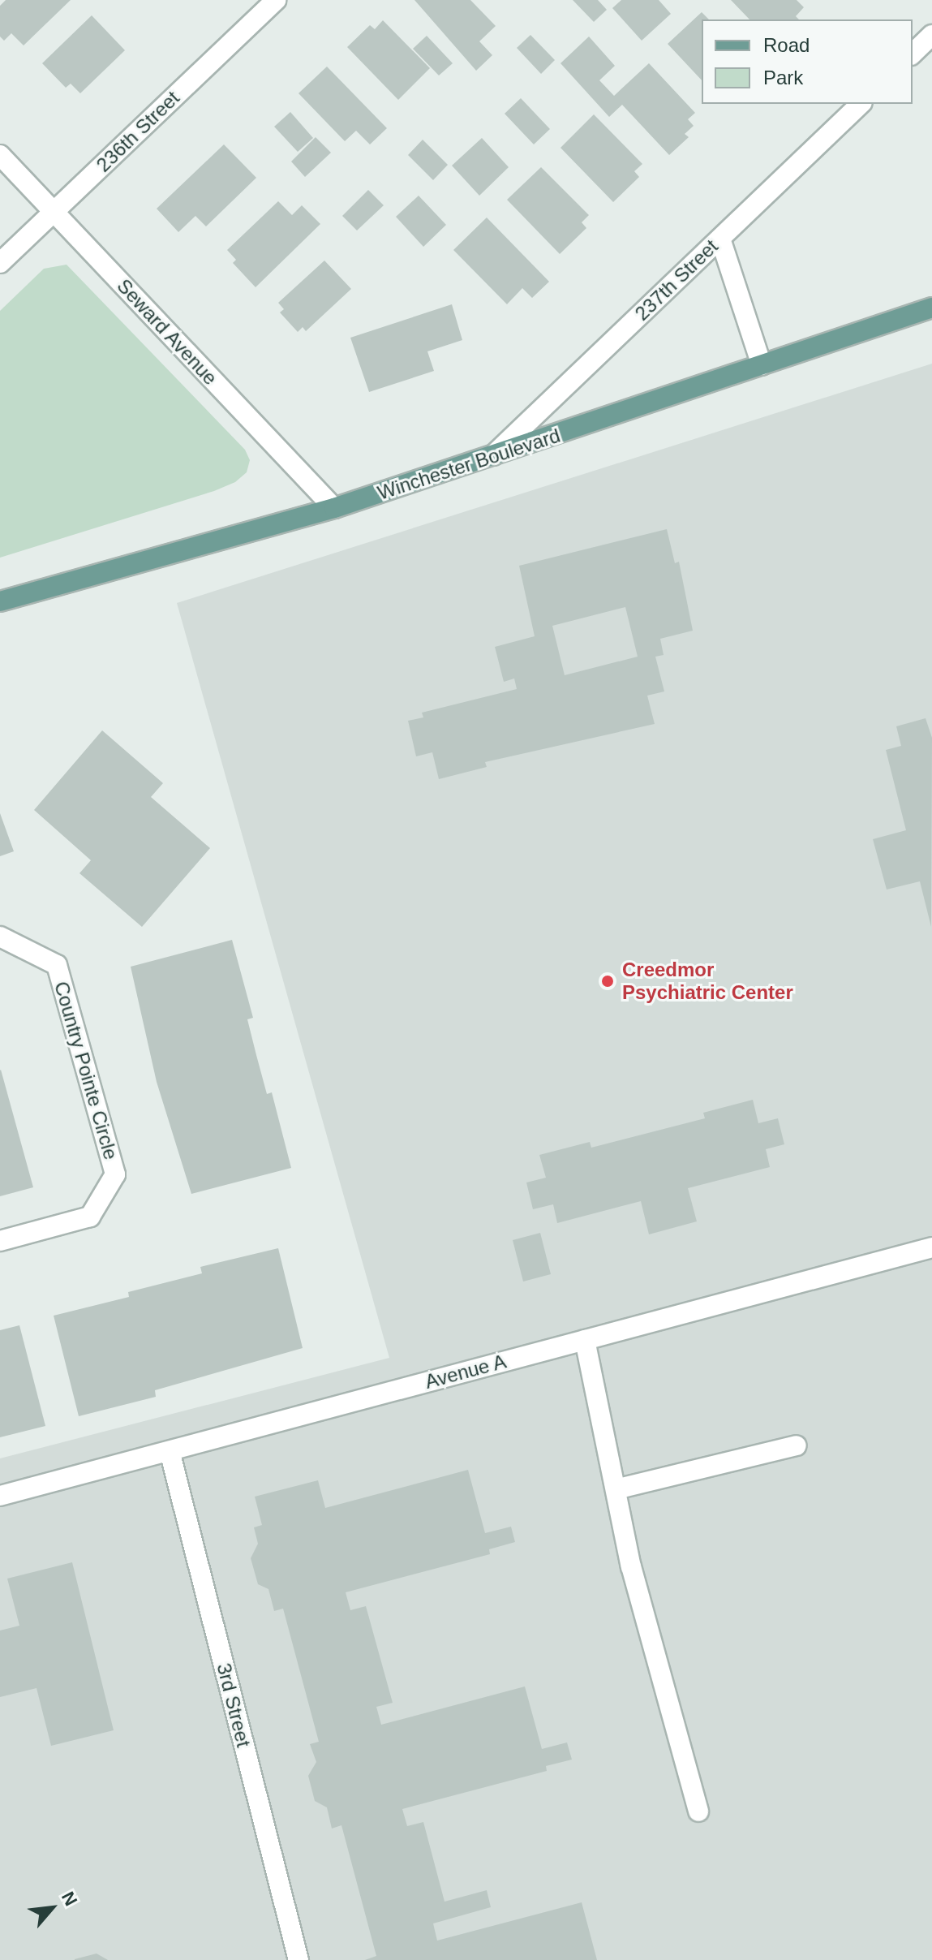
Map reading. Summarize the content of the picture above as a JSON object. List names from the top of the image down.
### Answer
{
  "streets": {
    "main road": ["Winchester Boulevard"],
    "street": [
      "236th Street",
      "237th Street",
      "Seward Avenue",
      "Country Pointe Circle",
      "Avenue A",
      "3rd Street"
    ]
  },
  "crossings": [
    ["236th Street", "Seward Avenue"],
    ["237th Street", "Winchester Boulevard"],
    ["Seward Avenue", "Winchester Boulevard"],
    ["Avenue A", "3rd Street"]
  ],
  "places": ["Creedmor Psychiatric Center"],
  "legend": ["Road", "Park"],
  "north": "top right"
}
